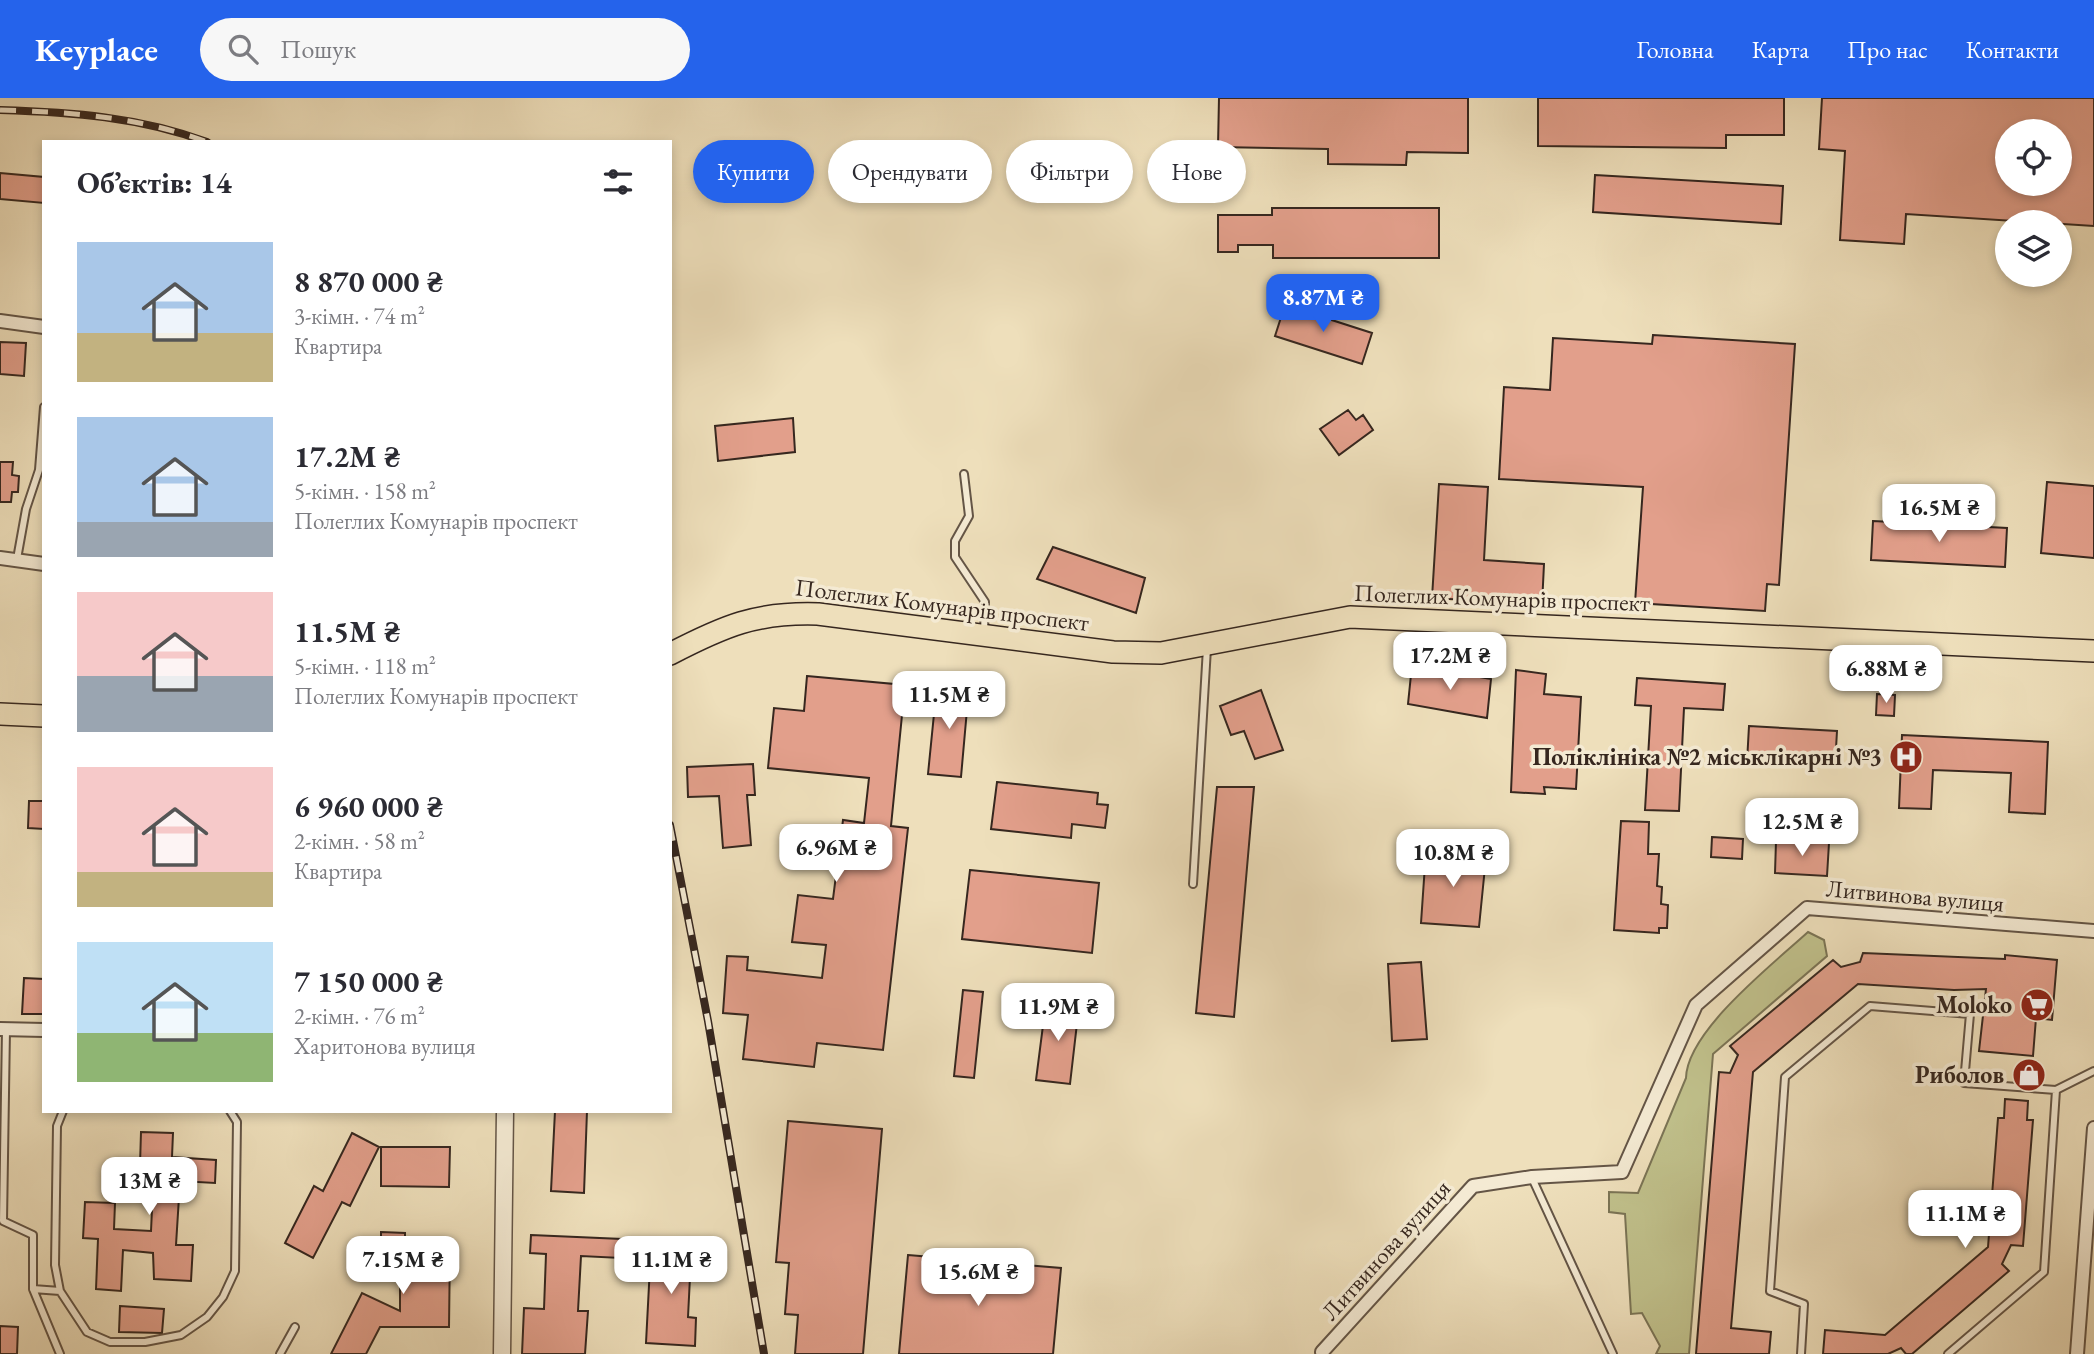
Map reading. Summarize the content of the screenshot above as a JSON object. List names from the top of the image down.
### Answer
{
  "streets": {
    "main road": ["Полеглих Комунарів проспект"],
    "street": ["Литвинова вулиця"]
  },
  "places": {
    "hospital": ["Поліклініка №2 міськлікарні №3"],
    "supermarket": ["Moloko"],
    "shop": ["Риболов"]
  },
  "page": {
    "header": "Keyplace",
    "search": "Пошук",
    "nav": [
      "Головна",
      "Карта",
      "Про нас",
      "Контакти"
    ],
    "chip": [
      "Купити",
      "Орендувати",
      "Фільтри",
      "Нове"
    ],
    "heading": "Об’єктів: 14",
    "list": [
      {
        "name": "8 870 000 ₴",
        "note": "3-кімн. · 74 m² · Квартира"
      },
      {
        "name": "17.2M ₴",
        "note": "5-кімн. · 158 m² · Полеглих Комунарів проспект"
      },
      {
        "name": "11.5M ₴",
        "note": "5-кімн. · 118 m² · Полеглих Комунарів проспект"
      },
      {
        "name": "6 960 000 ₴",
        "note": "2-кімн. · 58 m² · Квартира"
      },
      {
        "name": "7 150 000 ₴",
        "note": "2-кімн. · 76 m² · Харитонова вулиця"
      }
    ],
    "price": [
      "8.87M ₴",
      "16.5M ₴",
      "17.2M ₴",
      "6.88M ₴",
      "11.5M ₴",
      "12.5M ₴",
      "6.96M ₴",
      "10.8M ₴",
      "11.9M ₴",
      "13M ₴",
      "11.1M ₴",
      "7.15M ₴",
      "11.1M ₴",
      "15.6M ₴"
    ]
  }
}
